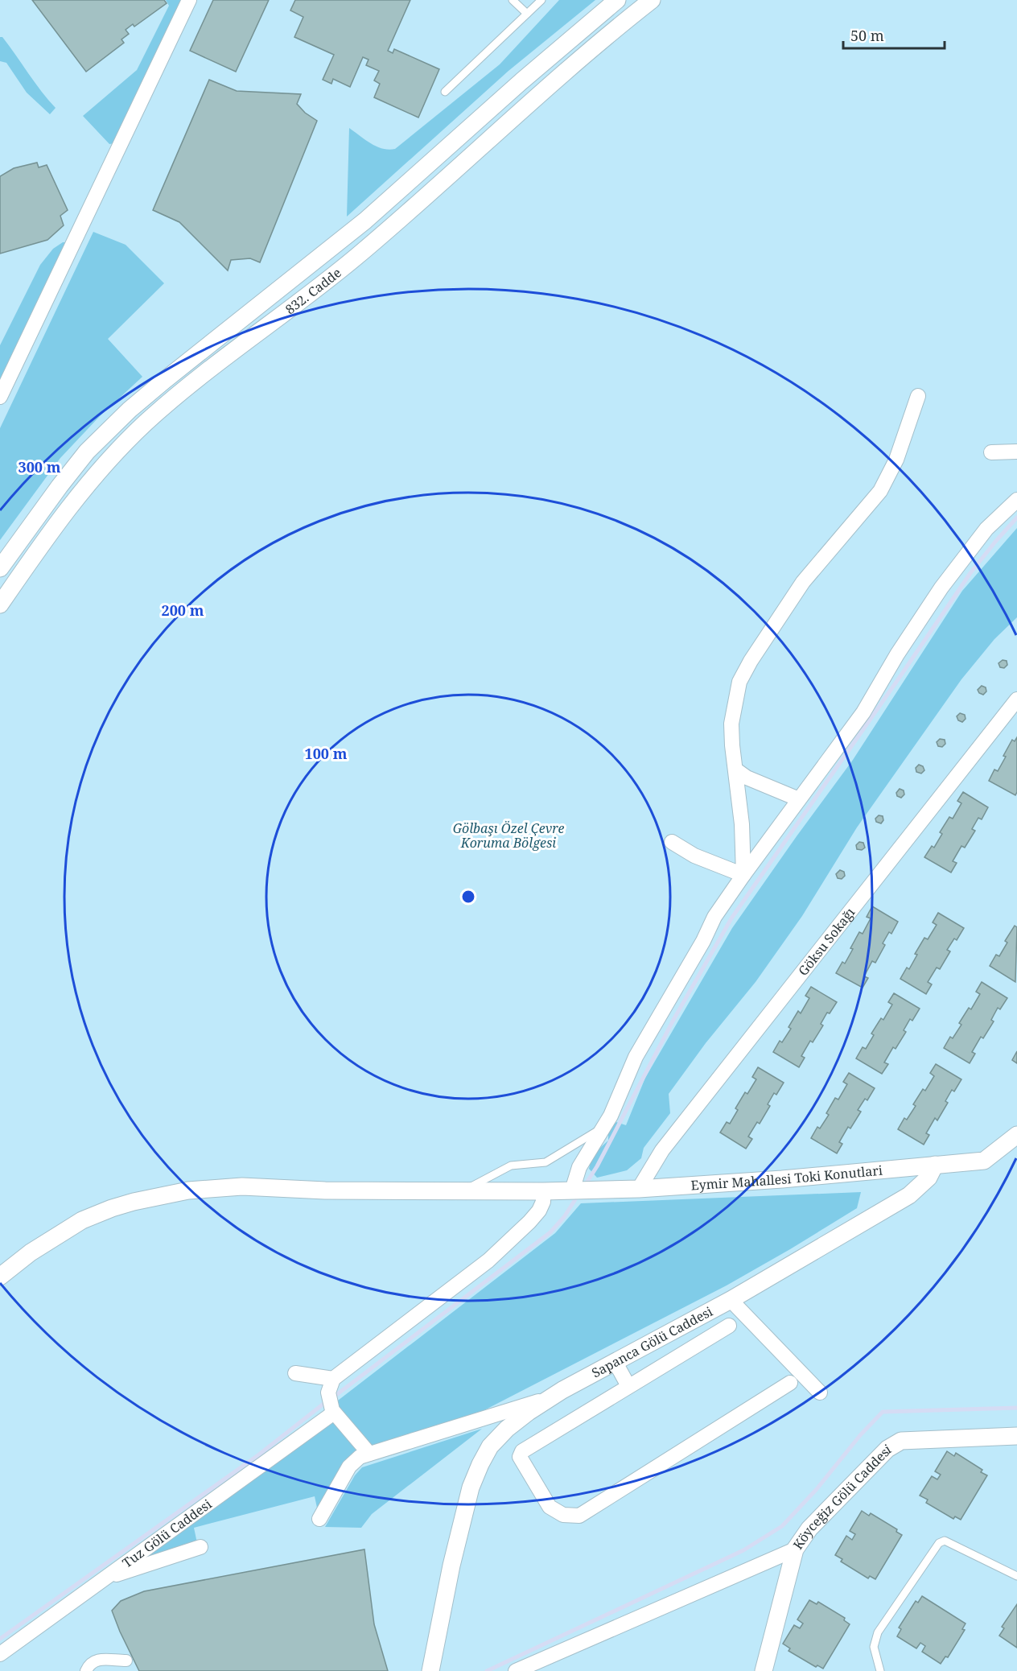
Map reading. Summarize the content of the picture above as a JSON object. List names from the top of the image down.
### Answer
{
  "streets": {
    "street": [
      "832. Cadde",
      "Göksu Sokağı",
      "Eymir Mahallesi Toki Konutlari",
      "Sapanca Gölü Caddesi",
      "Köyceğiz Gölü Caddesi",
      "Tuz Gölü Caddesi"
    ]
  },
  "crossings": [
    ["Göksu Sokağı", "Eymir Mahallesi Toki Konutlari"],
    ["Eymir Mahallesi Toki Konutlari", "Sapanca Gölü Caddesi"],
    ["Eymir Mahallesi Toki Konutlari", "Tuz Gölü Caddesi"]
  ],
  "parks": ["Gölbaşı Özel Çevre Koruma Bölgesi"],
  "scale_bar": "50 m",
  "rings": ["300 m", "200 m", "100 m"]
}
